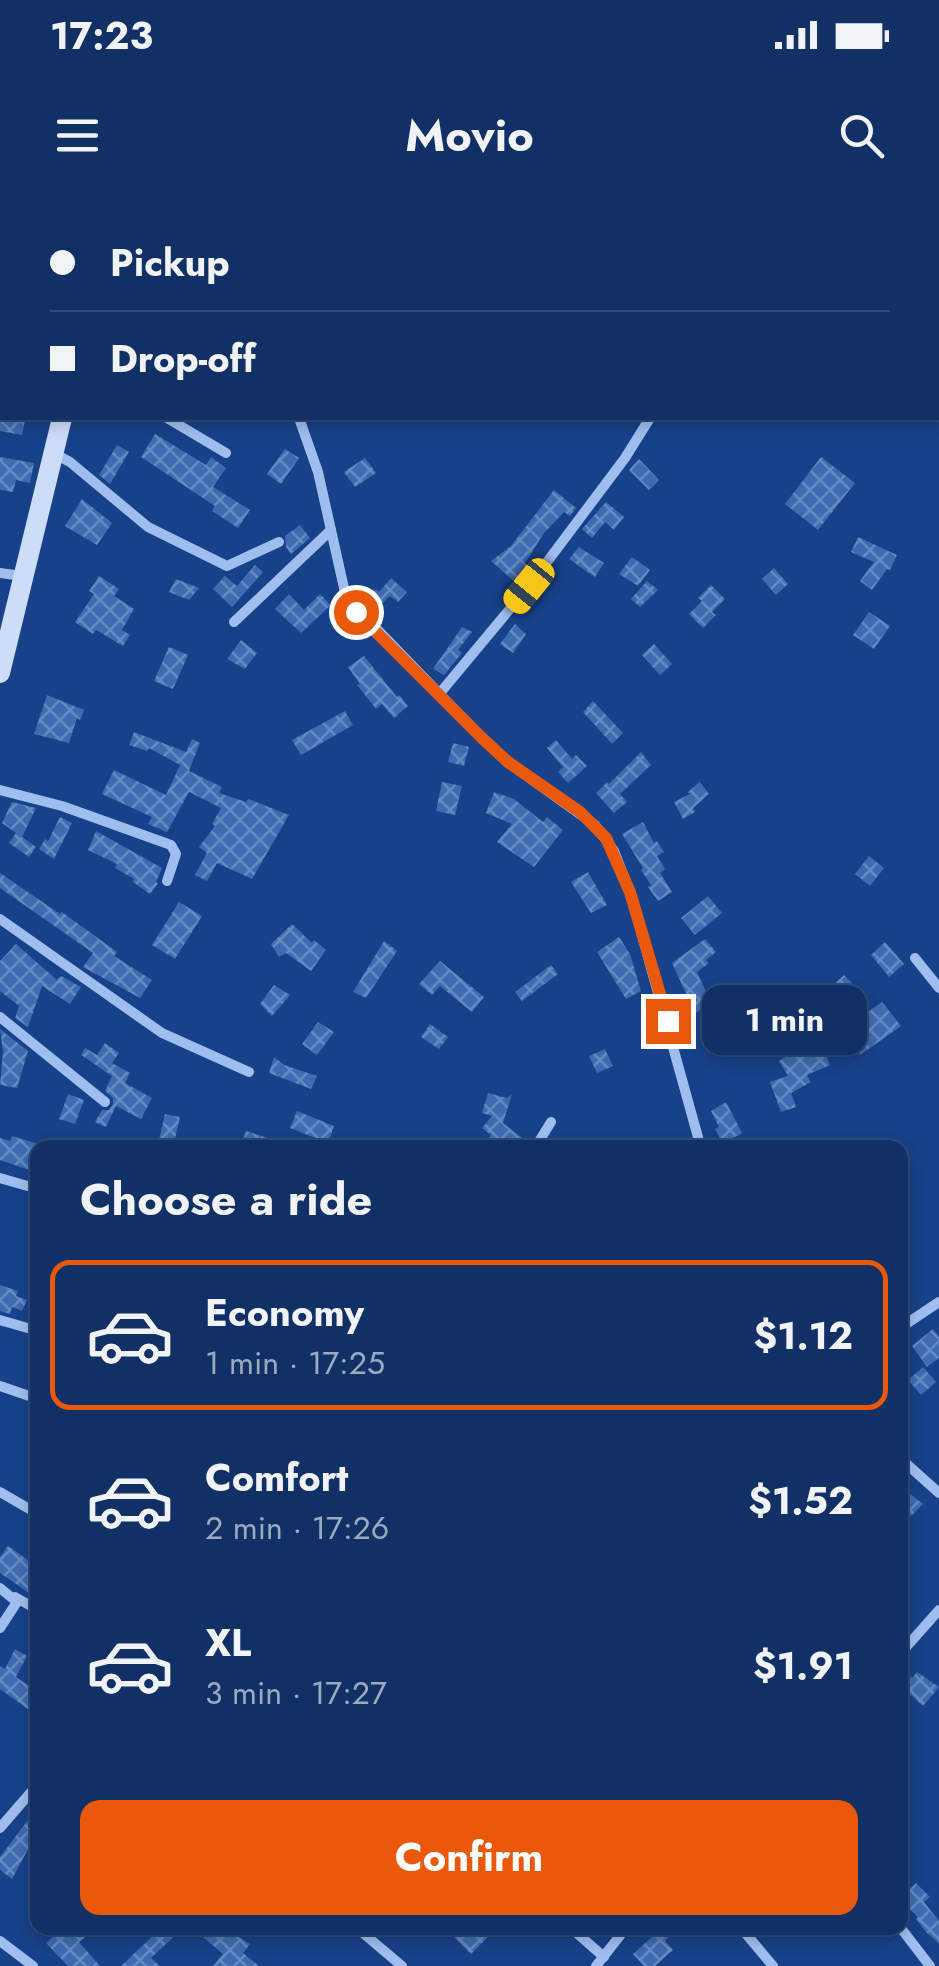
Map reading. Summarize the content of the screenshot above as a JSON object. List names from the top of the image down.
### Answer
{
  "page": {
    "status": "17:23",
    "header": "Movio",
    "banner": ["Pickup", "Drop-off"],
    "bubble": "1 min",
    "heading": "Choose a ride",
    "list": [
      {
        "name": "Economy",
        "note": "1 min · 17:25",
        "value": "$1.12"
      },
      {
        "name": "Comfort",
        "note": "2 min · 17:26",
        "value": "$1.52"
      },
      {
        "name": "XL",
        "note": "3 min · 17:27",
        "value": "$1.91"
      }
    ],
    "buttons": "Confirm"
  }
}
